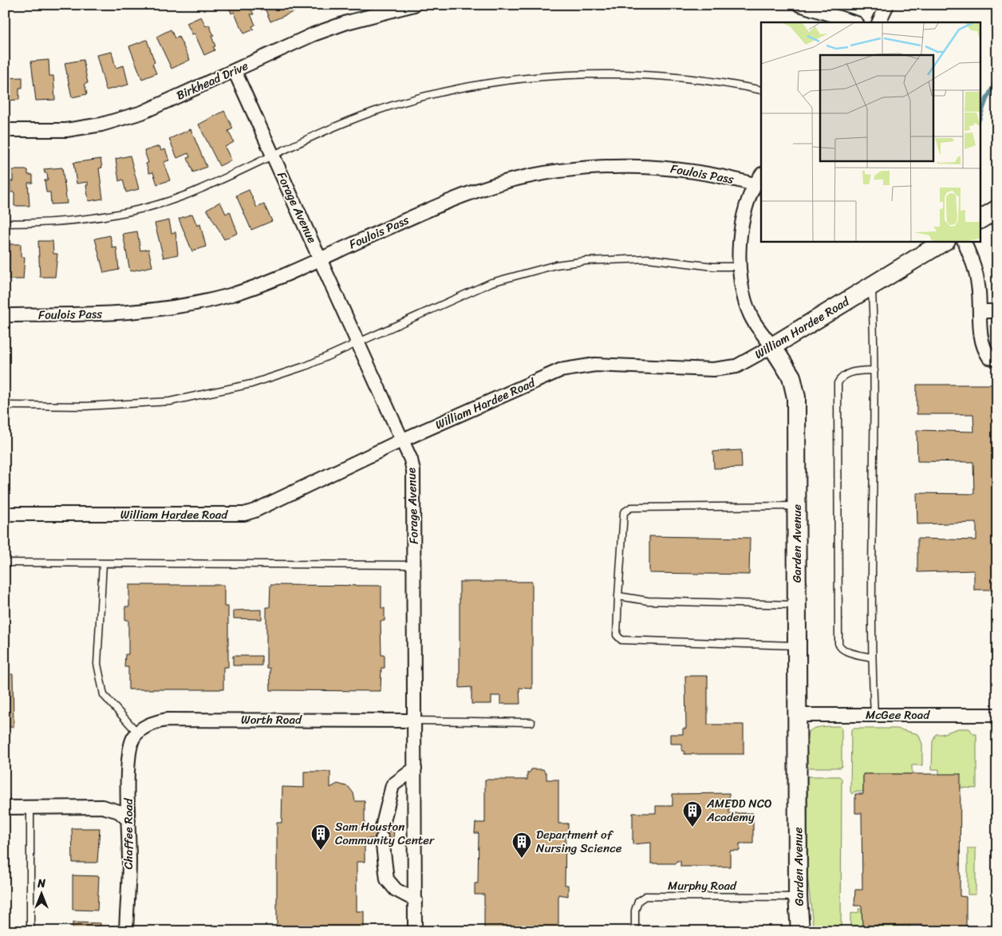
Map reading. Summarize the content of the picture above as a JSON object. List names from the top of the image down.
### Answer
{
  "streets": {
    "street": [
      "Birkhead Drive",
      "Foulois Pass",
      "Forage Avenue",
      "William Hardee Road",
      "Garden Avenue",
      "McGee Road",
      "Worth Road",
      "Chaffee Road"
    ],
    "lane": ["Murphy Road"]
  },
  "crossings": [
    ["Birkhead Drive", "Forage Avenue"],
    ["Foulois Pass", "Forage Avenue"],
    ["Foulois Pass", "Garden Avenue"],
    ["Forage Avenue", "William Hardee Road"],
    ["Forage Avenue", "Worth Road"],
    ["William Hardee Road", "Garden Avenue"],
    ["Garden Avenue", "McGee Road"],
    ["Garden Avenue", "Murphy Road"],
    ["Worth Road", "Chaffee Road"]
  ],
  "places": {
    "building": ["AMEDD NCO Academy", "Sam Houston Community Center", "Department of Nursing Science"]
  },
  "north": "top"
}
